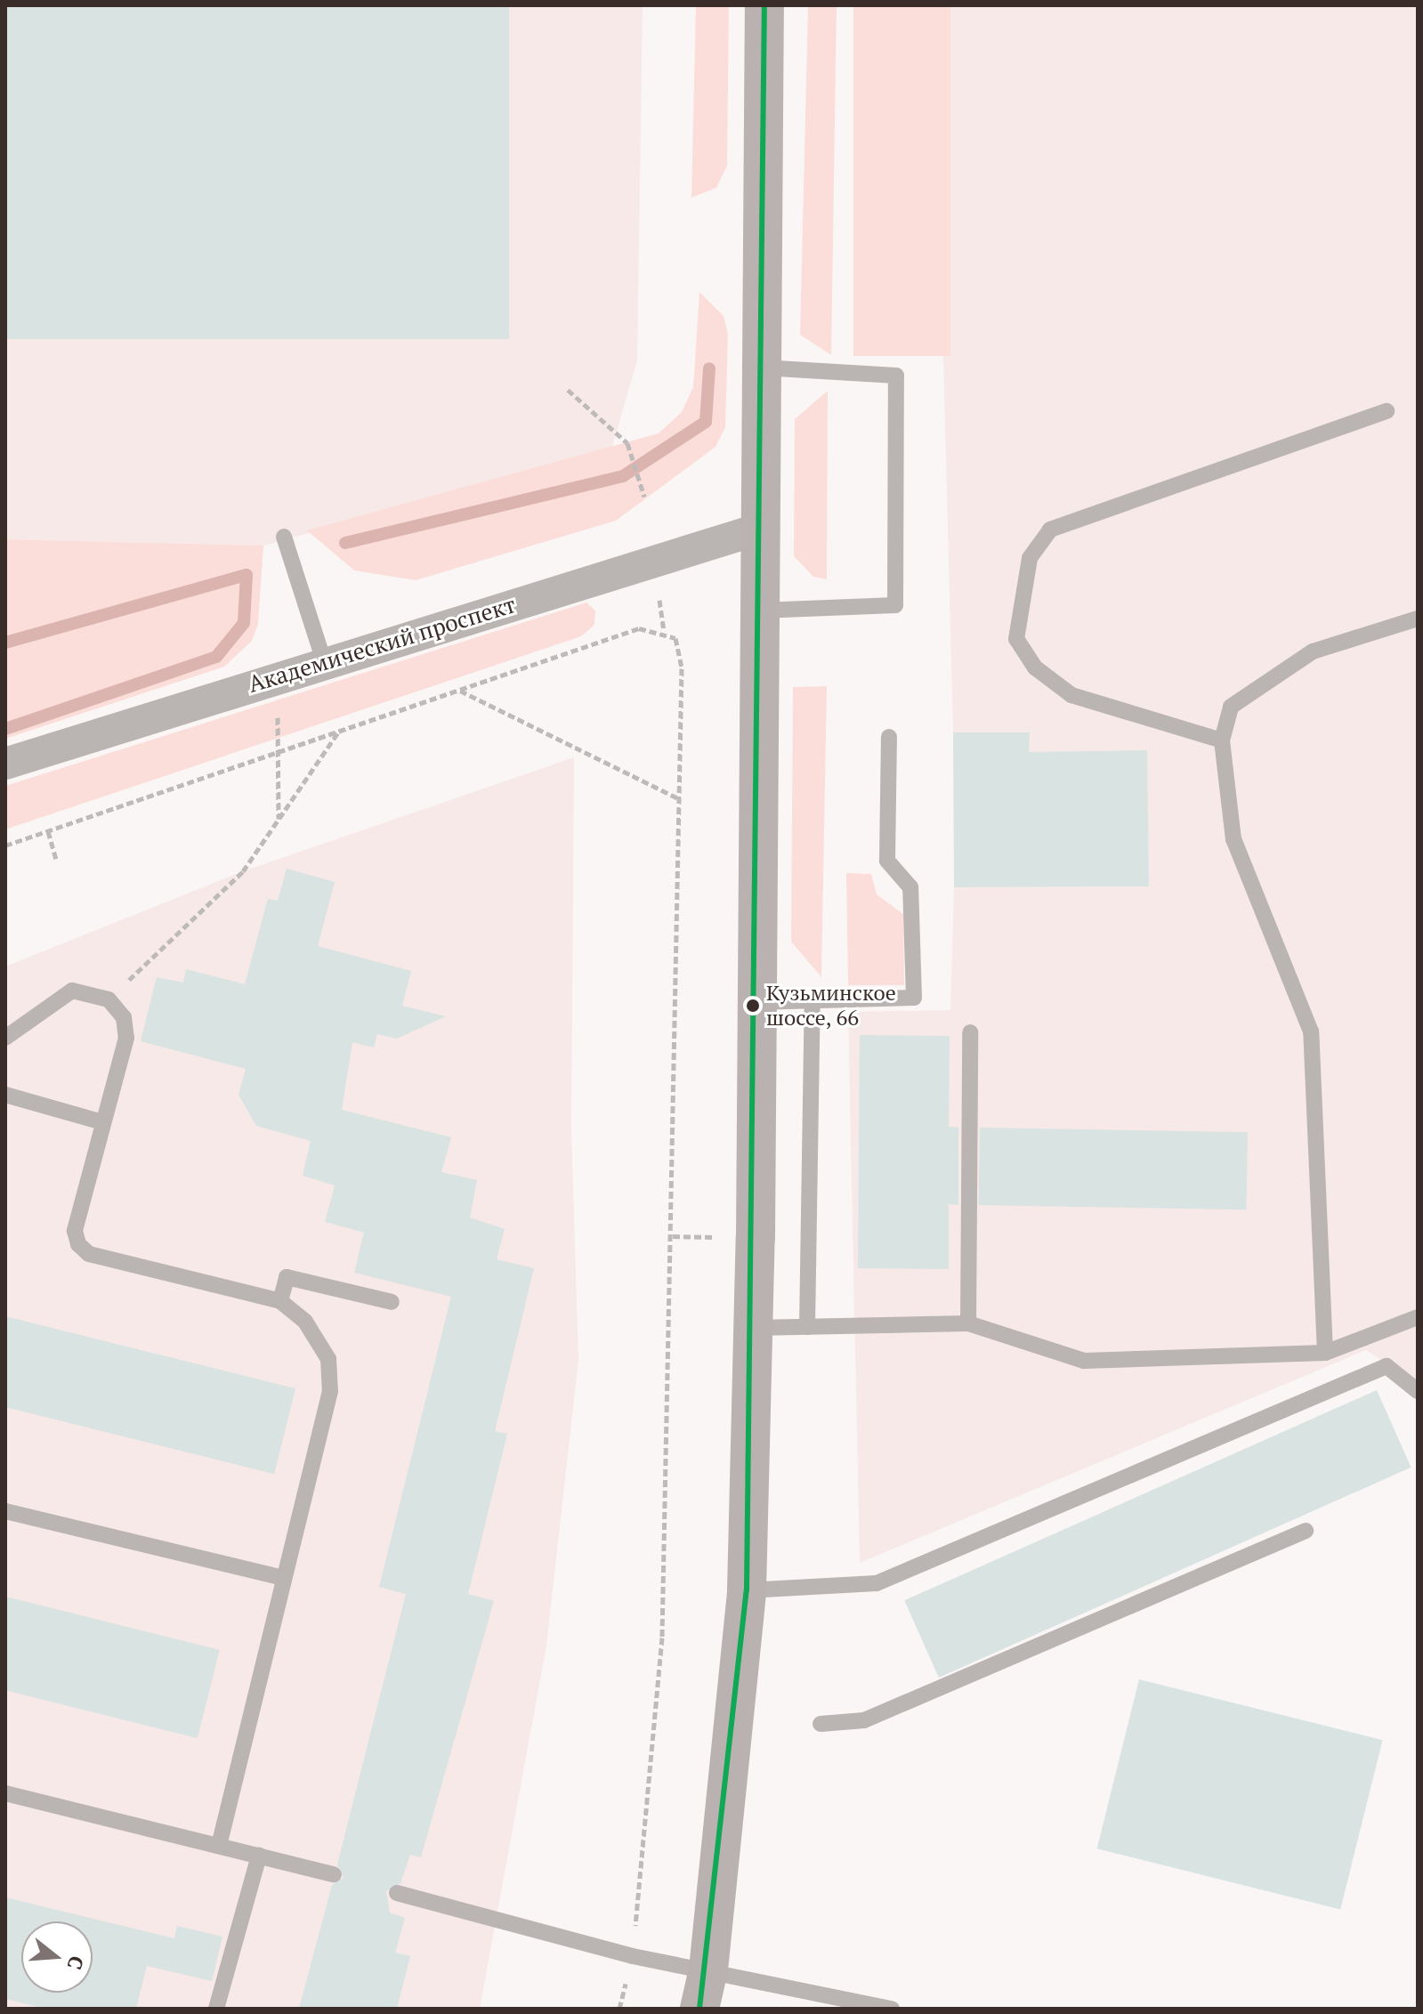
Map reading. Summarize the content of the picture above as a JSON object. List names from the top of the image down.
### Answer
{
  "streets": {
    "street": ["Академический проспект"]
  },
  "places": ["Кузьминское шоссе, 66"],
  "north": "right"
}
